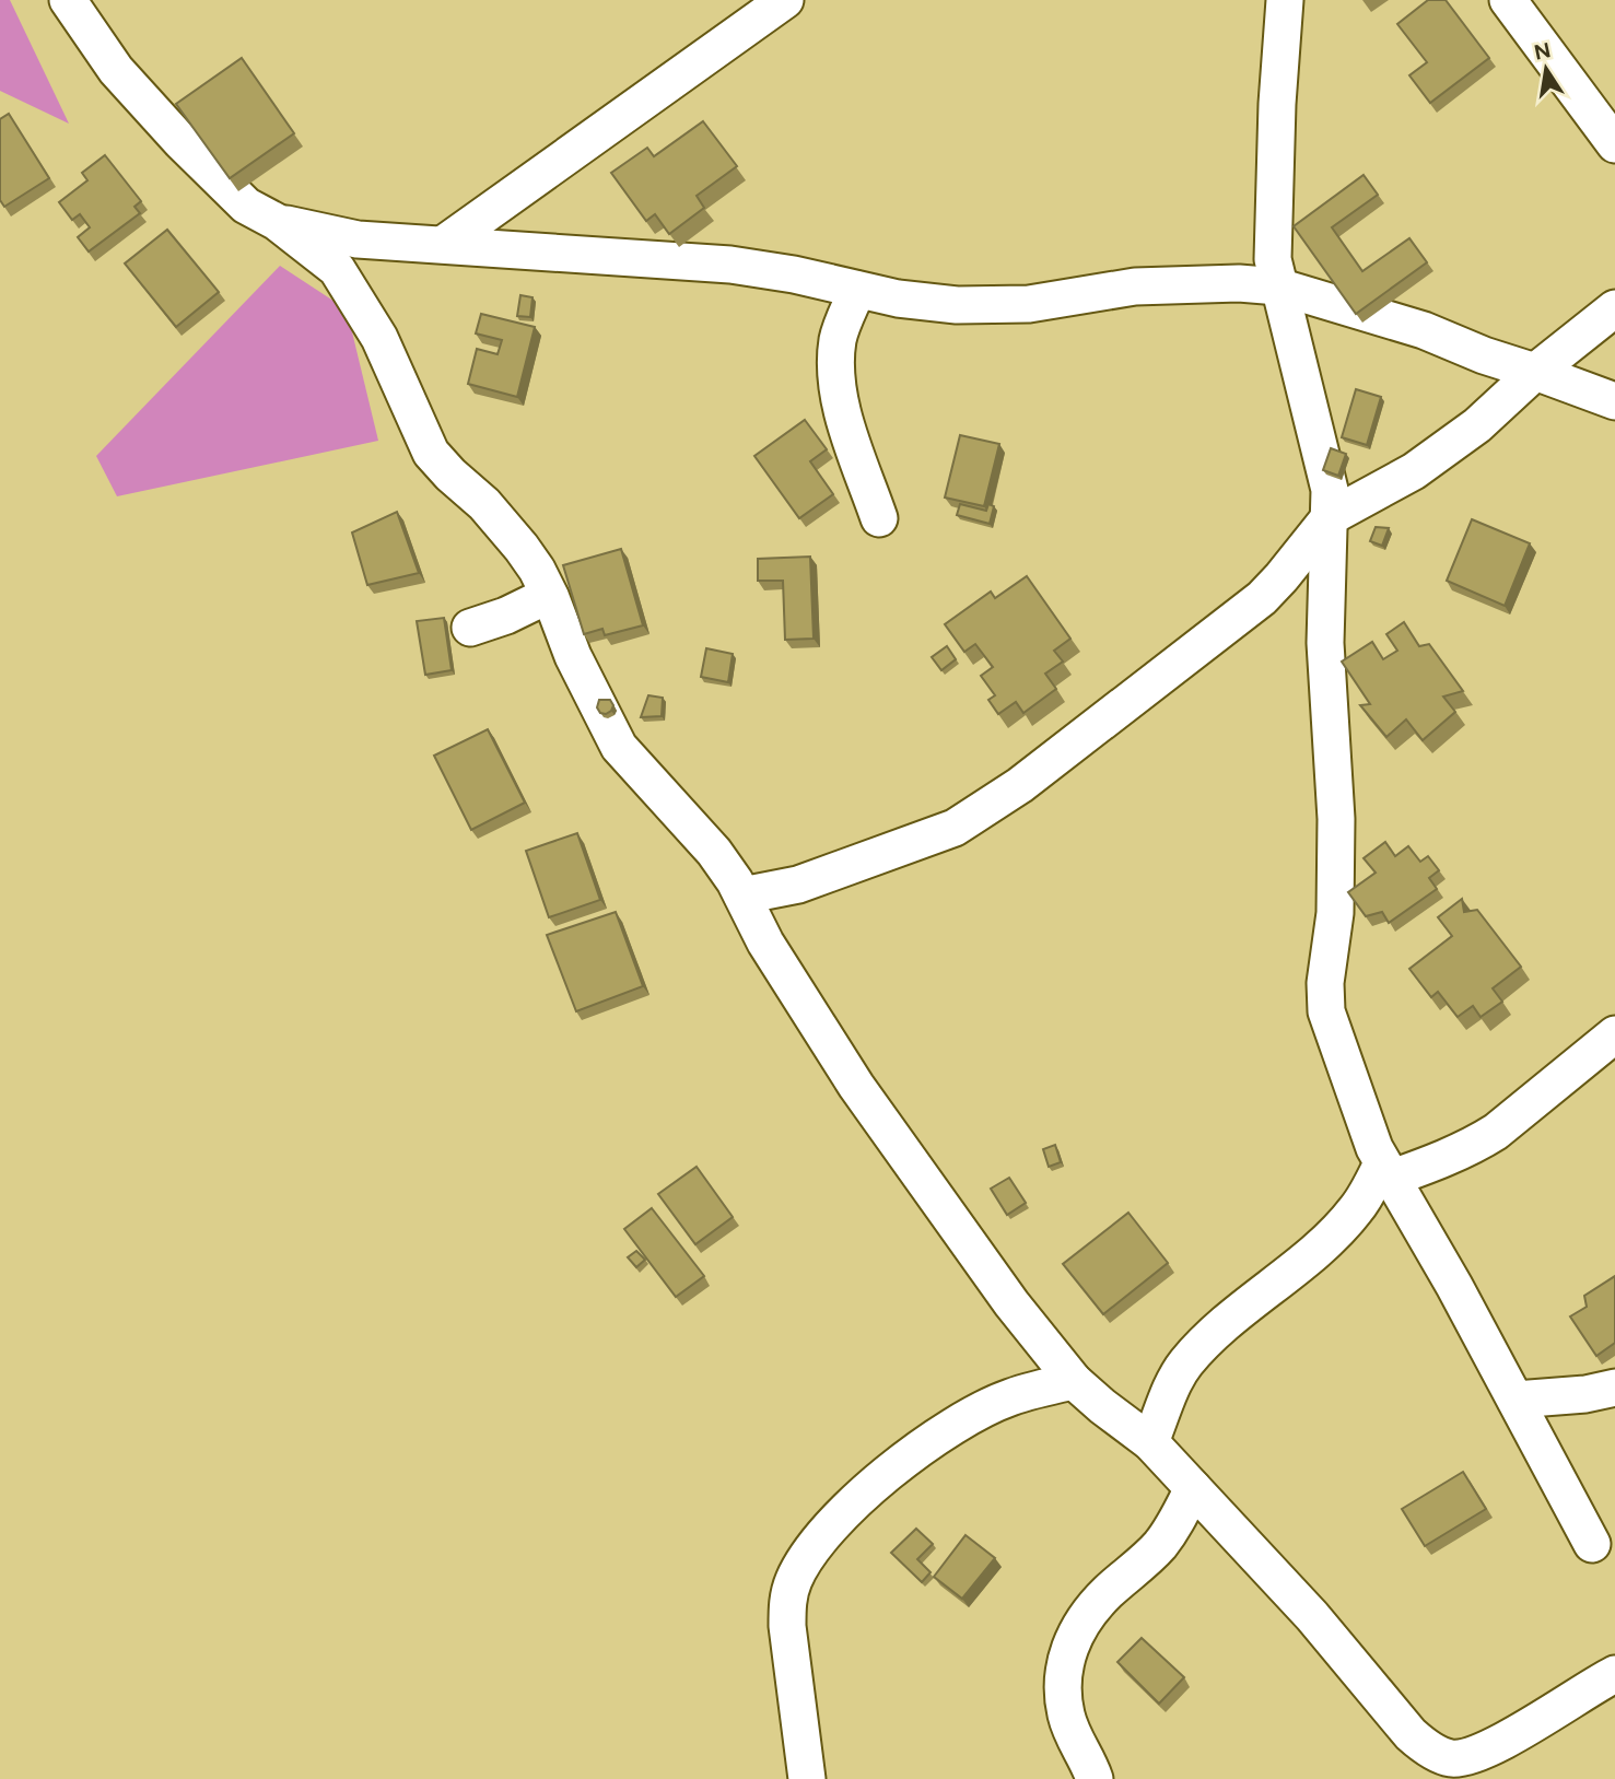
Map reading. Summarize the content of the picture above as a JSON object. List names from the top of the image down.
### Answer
{
  "north": "top"
}
